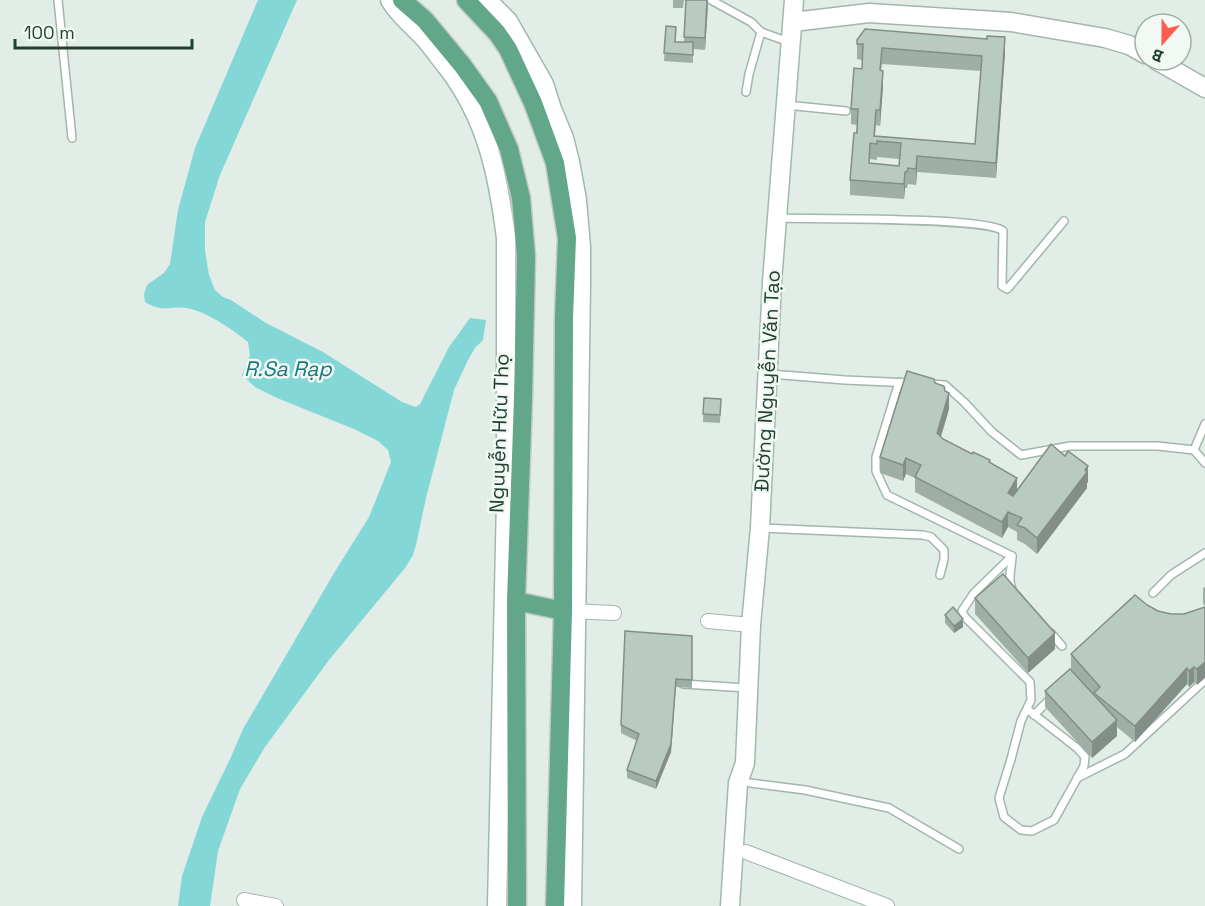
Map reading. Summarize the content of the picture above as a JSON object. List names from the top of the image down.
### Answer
{
  "streets": {
    "main road": ["Đường Nguyễn Văn Tạo", "Nguyễn Hữu Thọ"]
  },
  "water": ["R.Sa Rạp"],
  "scale_bar": "100 m",
  "north": "bottom"
}
